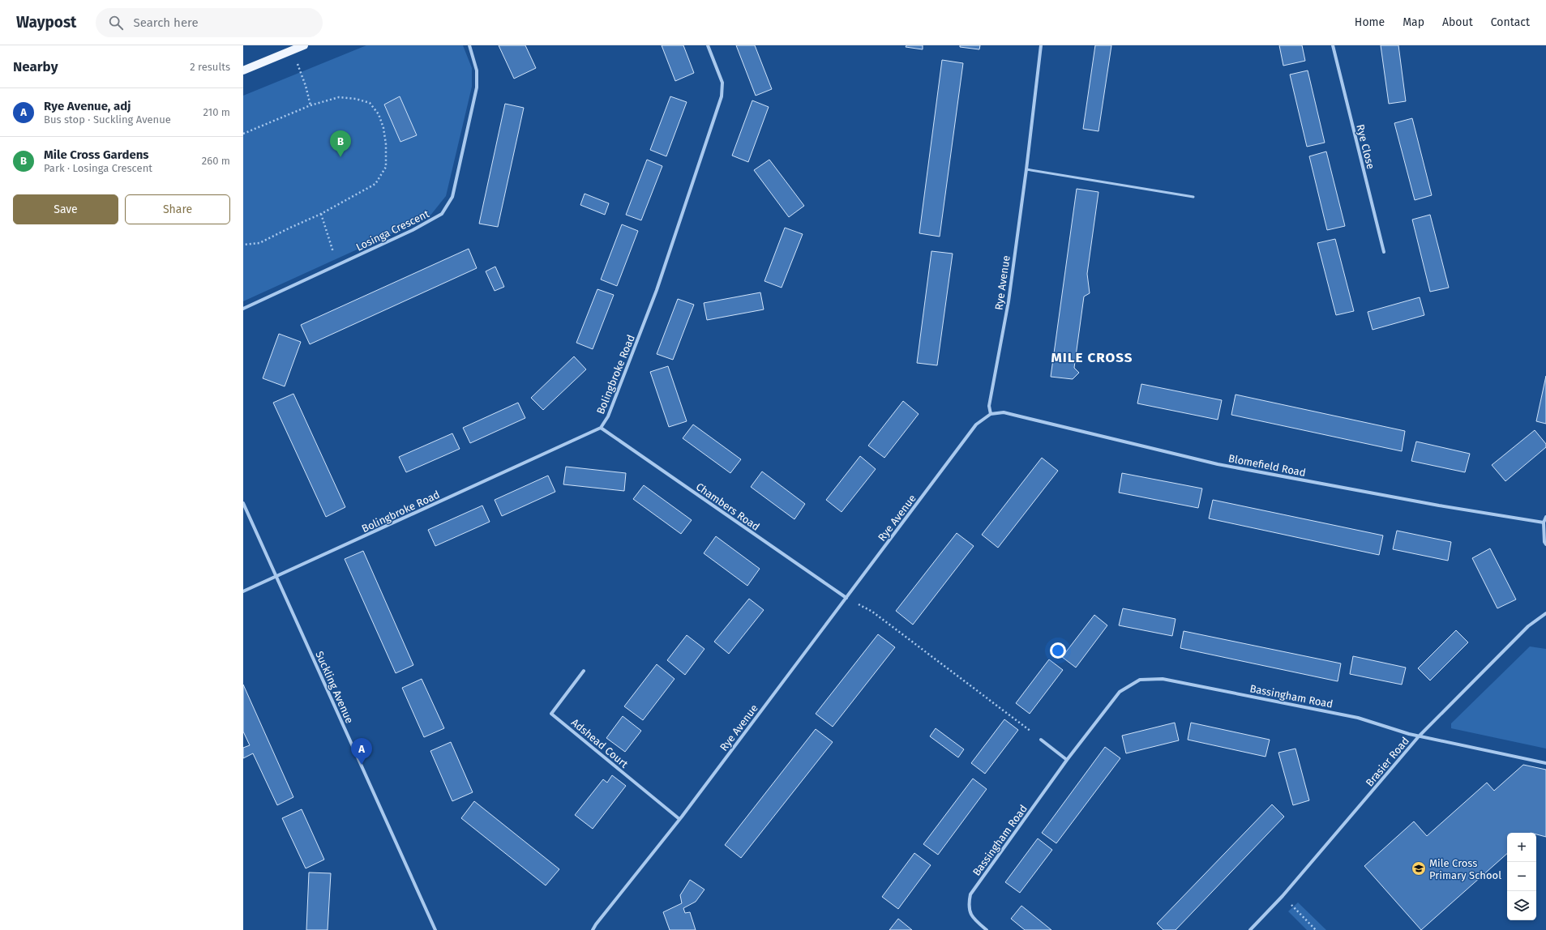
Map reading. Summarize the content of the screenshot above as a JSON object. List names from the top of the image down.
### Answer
{
  "streets": {
    "street": [
      "Rye Close",
      "Losinga Crescent",
      "Rye Avenue",
      "Bolingbroke Road",
      "Blomefield Road",
      "Chambers Road",
      "Suckling Avenue",
      "Bassingham Road",
      "Adshead Court",
      "Brasier Road"
    ]
  },
  "crossings": [
    ["Rye Avenue", "Blomefield Road"],
    ["Rye Avenue", "Chambers Road"],
    ["Rye Avenue", "Adshead Court"],
    ["Bolingbroke Road", "Chambers Road"],
    ["Bolingbroke Road", "Suckling Avenue"],
    ["Bassingham Road", "Brasier Road"]
  ],
  "districts": ["MILE CROSS"],
  "places": {
    "school or university": ["Mile Cross Primary School"]
  },
  "page": {
    "header": "Waypost",
    "search": "Search here",
    "nav": [
      "Home",
      "Map",
      "About",
      "Contact"
    ],
    "heading": ["Nearby", "2 results"],
    "list": [
      {
        "mark": "A",
        "name": "Rye Avenue, adj",
        "note": "Bus stop · Suckling Avenue",
        "value": "210 m"
      },
      {
        "mark": "B",
        "name": "Mile Cross Gardens",
        "note": "Park · Losinga Crescent",
        "value": "260 m"
      }
    ],
    "pins": ["B", "A"],
    "buttons": ["Save", "Share"],
    "map_buttons": ["+", "−"]
  }
}
